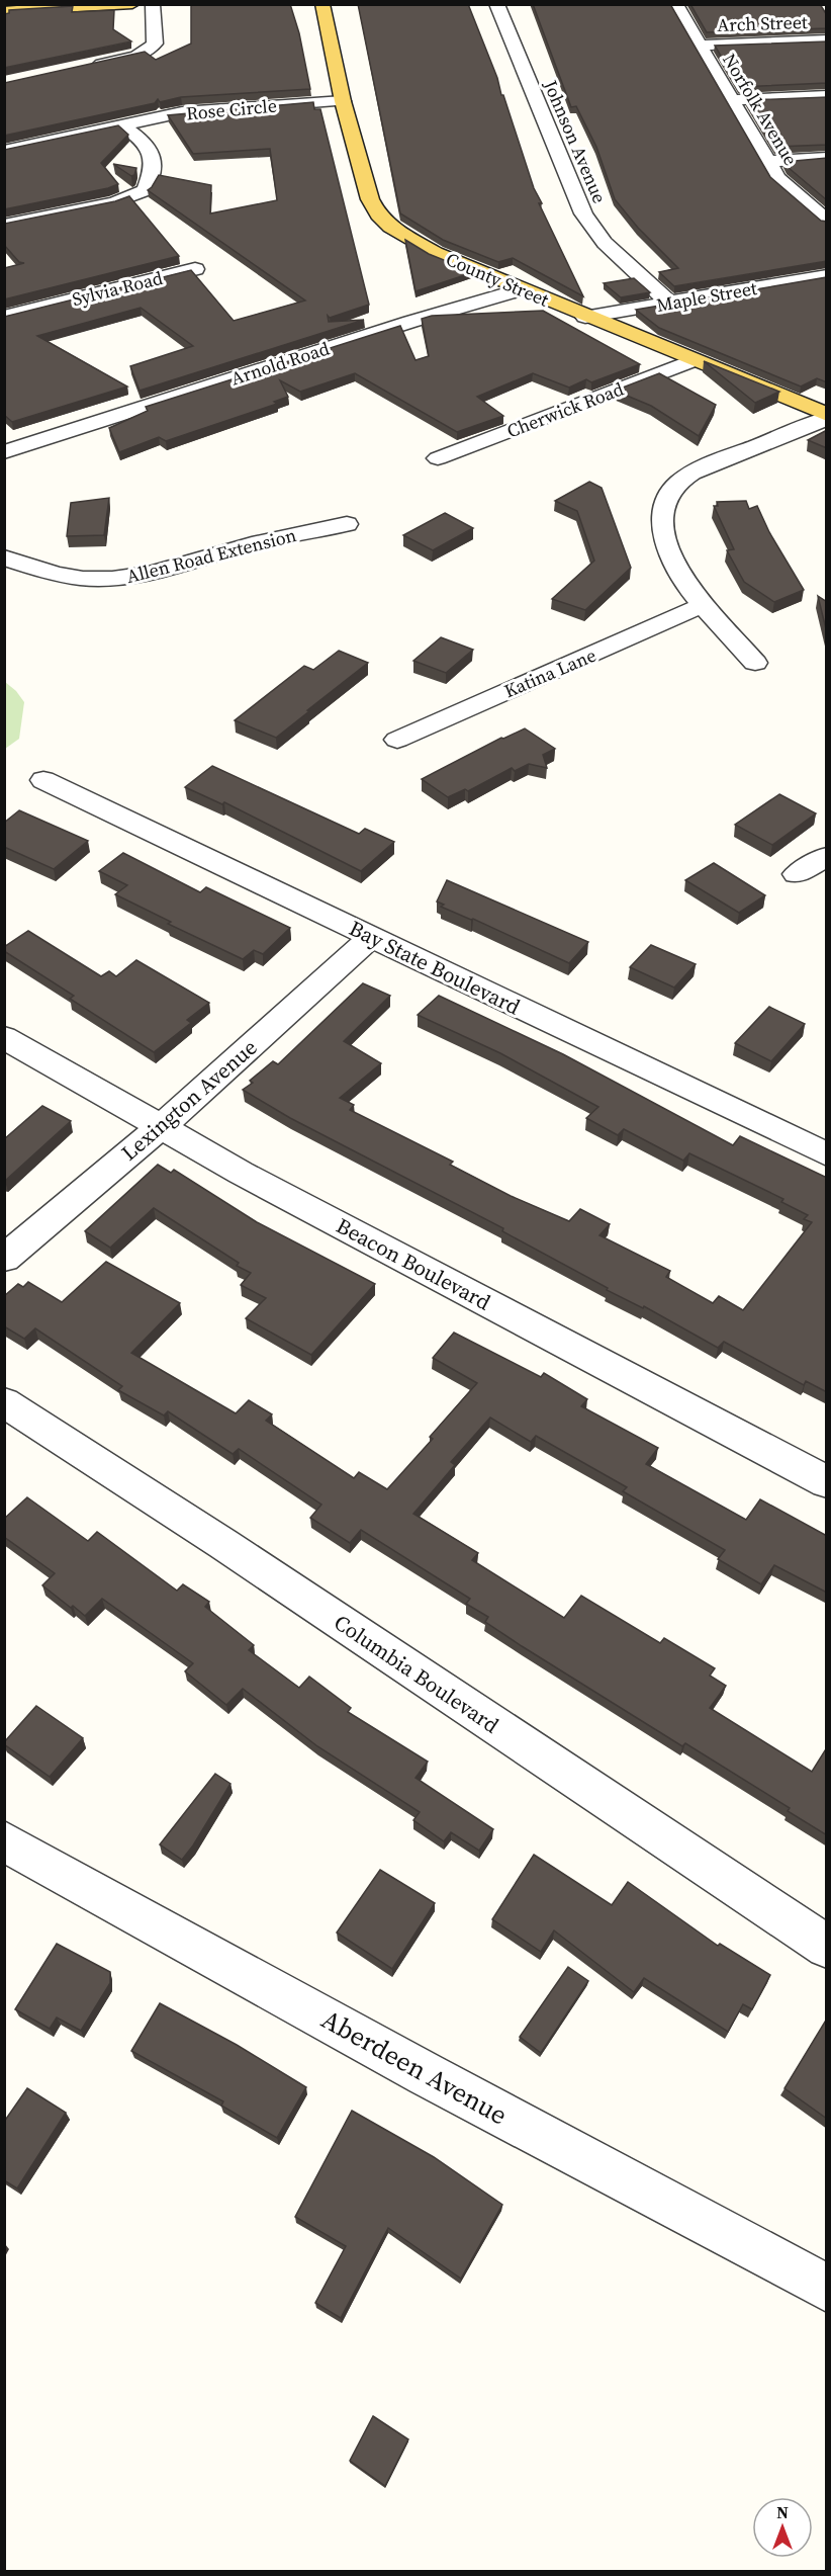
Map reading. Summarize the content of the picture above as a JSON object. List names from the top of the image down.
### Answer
{
  "streets": {
    "main road": ["County Street"],
    "street": [
      "Arch Street",
      "Rose Circle",
      "Norfolk Avenue",
      "Johnson Avenue",
      "Sylvia Road",
      "Maple Street",
      "Arnold Road",
      "Cherwick Road",
      "Allen Road Extension",
      "Katina Lane",
      "Bay State Boulevard",
      "Lexington Avenue",
      "Beacon Boulevard",
      "Columbia Boulevard",
      "Aberdeen Avenue"
    ]
  },
  "crossings": [
    ["Arch Street", "Norfolk Avenue"],
    ["Rose Circle", "County Street"],
    ["Johnson Avenue", "Maple Street"],
    ["County Street", "Maple Street"],
    ["County Street", "Arnold Road"],
    ["County Street", "Cherwick Road"],
    ["Bay State Boulevard", "Lexington Avenue"],
    ["Lexington Avenue", "Beacon Boulevard"]
  ],
  "north": "top"
}
